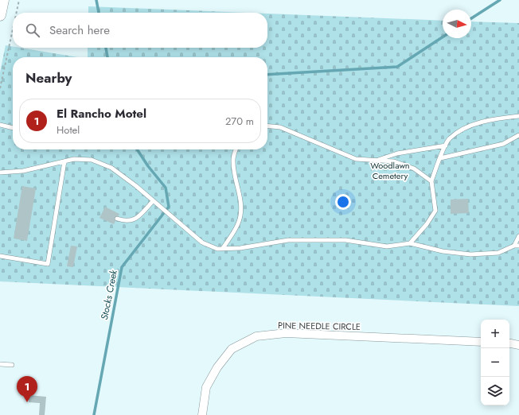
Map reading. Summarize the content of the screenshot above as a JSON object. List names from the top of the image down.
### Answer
{
  "streets": {
    "street": ["PINE NEEDLE CIRCLE"]
  },
  "water": ["Stocks Creek"],
  "parks": ["Woodlawn Cemetery"],
  "north": "right",
  "page": {
    "search": "Search here",
    "heading": "Nearby",
    "list": [
      {
        "mark": "1",
        "name": "El Rancho Motel",
        "note": "Hotel",
        "value": "270 m"
      }
    ],
    "map_buttons": ["+", "−"],
    "pins": "1"
  }
}
